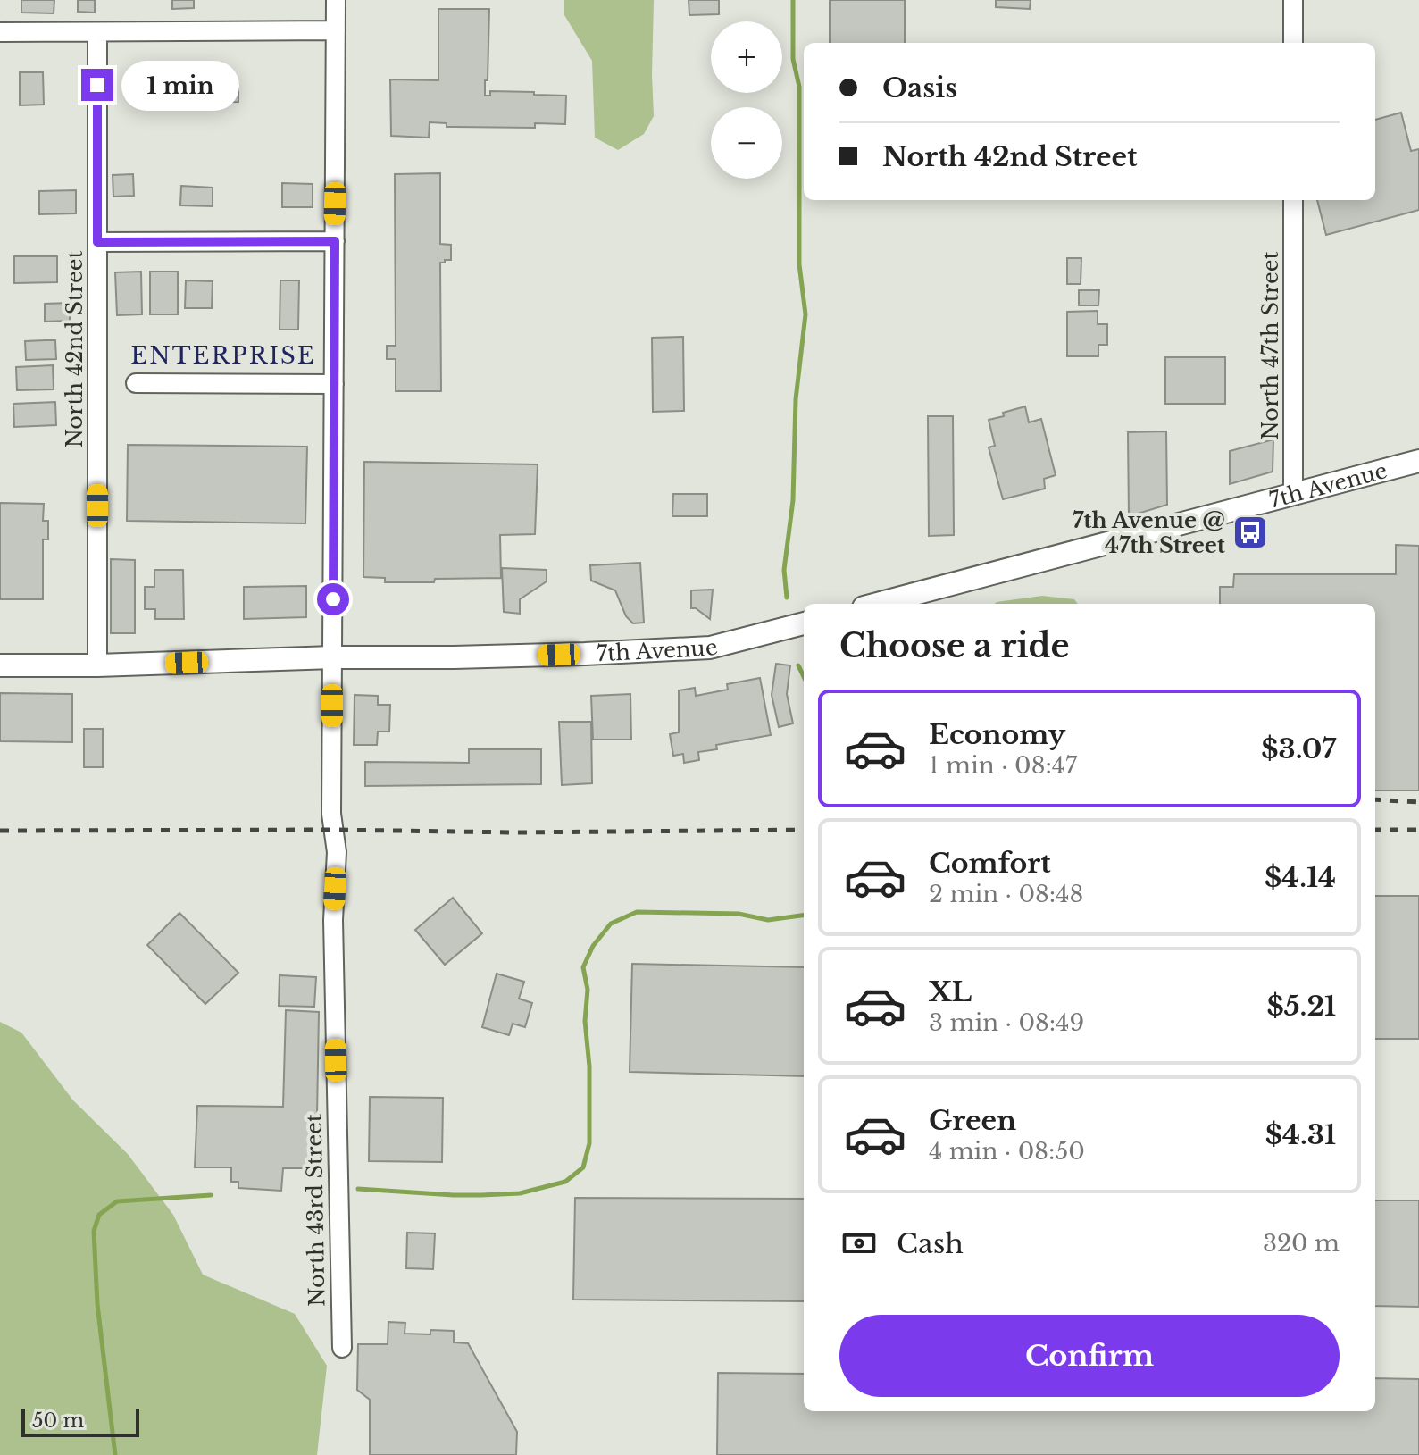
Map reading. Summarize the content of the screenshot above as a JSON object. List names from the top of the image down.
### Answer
{
  "streets": {
    "street": [
      "North 47th Street",
      "North 42nd Street",
      "7th Avenue",
      "North 43rd Street"
    ]
  },
  "crossings": [
    ["North 47th Street", "7th Avenue"],
    ["North 42nd Street", "7th Avenue"],
    ["7th Avenue", "North 43rd Street"]
  ],
  "districts": ["ENTERPRISE"],
  "places": {
    "bus stop": ["7th Avenue @ 47th Street"]
  },
  "scale_bar": "50 m",
  "page": {
    "map_buttons": ["+", "−"],
    "banner": ["Oasis", "North 42nd Street"],
    "bubble": "1 min",
    "heading": "Choose a ride",
    "list": [
      {
        "name": "Economy",
        "note": "1 min · 08:47",
        "value": "$3.07"
      },
      {
        "name": "Comfort",
        "note": "2 min · 08:48",
        "value": "$4.14"
      },
      {
        "name": "XL",
        "note": "3 min · 08:49",
        "value": "$5.21"
      },
      {
        "name": "Green",
        "note": "4 min · 08:50",
        "value": "$4.31"
      }
    ],
    "pay": ["Cash", "320 m"],
    "buttons": "Confirm",
    "scale": "50 m"
  }
}
